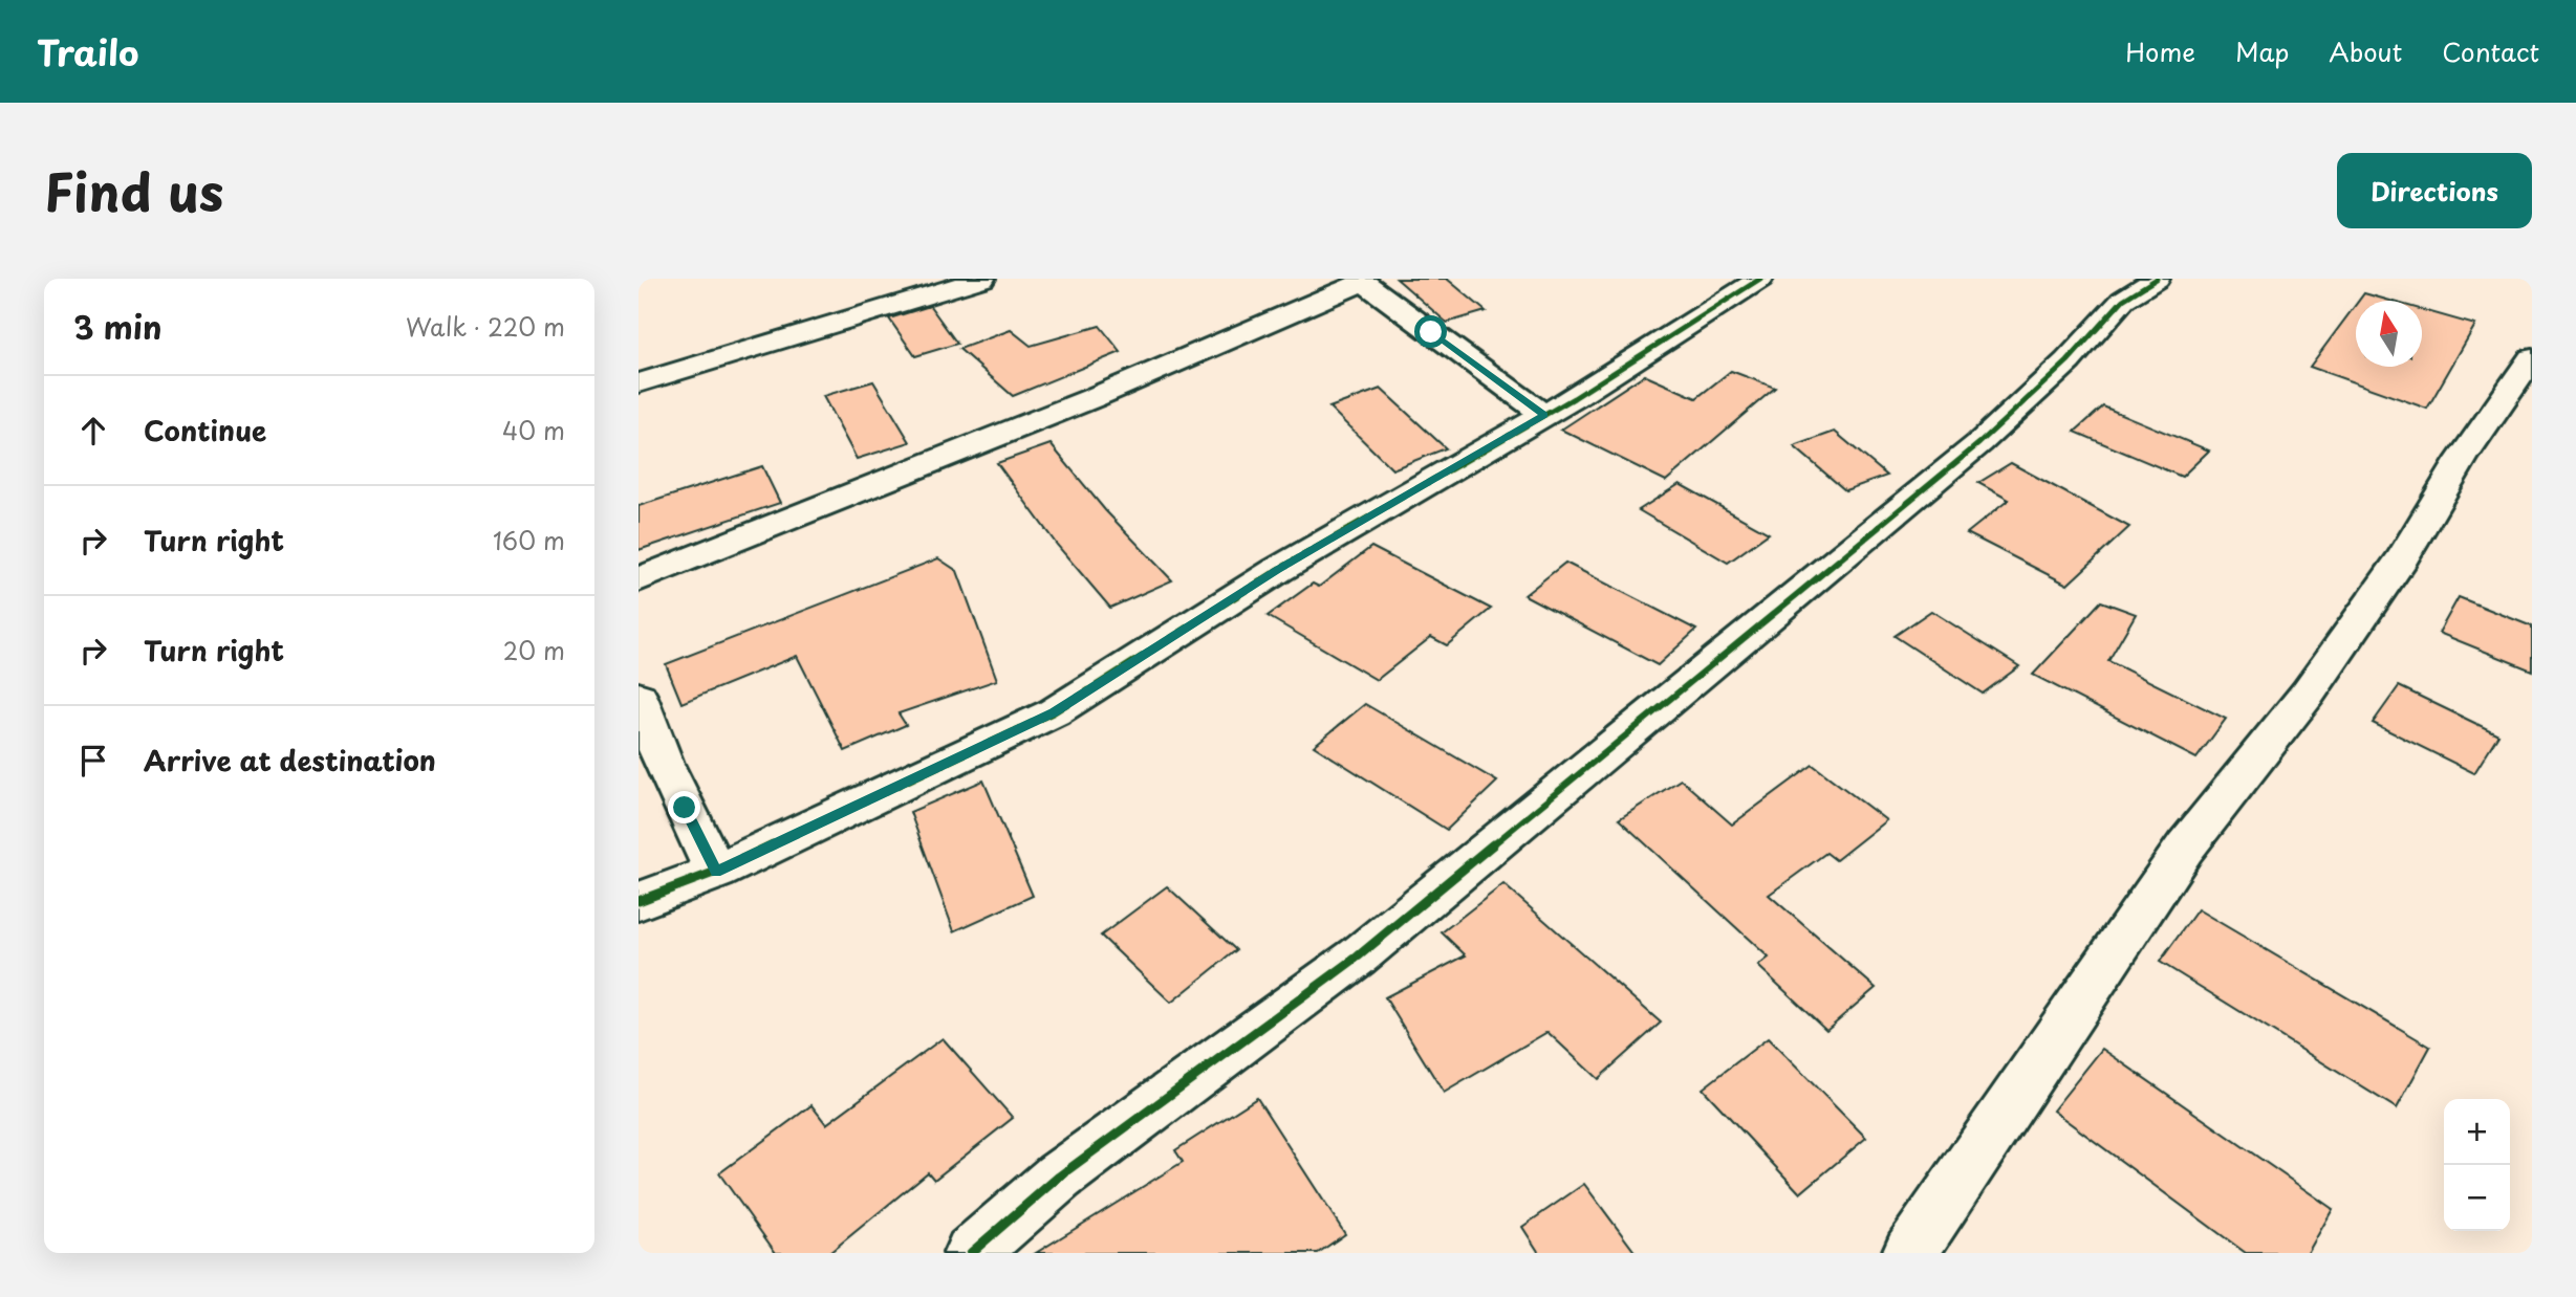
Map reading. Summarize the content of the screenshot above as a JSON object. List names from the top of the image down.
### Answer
{
  "north": "top",
  "page": {
    "header": "Trailo",
    "nav": [
      "Home",
      "Map",
      "About",
      "Contact"
    ],
    "title": "Find us",
    "buttons": "Directions",
    "heading": ["3 min", "Walk · 220 m"],
    "list": [
      ["Continue", "40 m"],
      ["Turn right", "160 m"],
      ["Turn right", "20 m"],
      "Arrive at destination"
    ],
    "map_buttons": ["+", "−"]
  }
}
